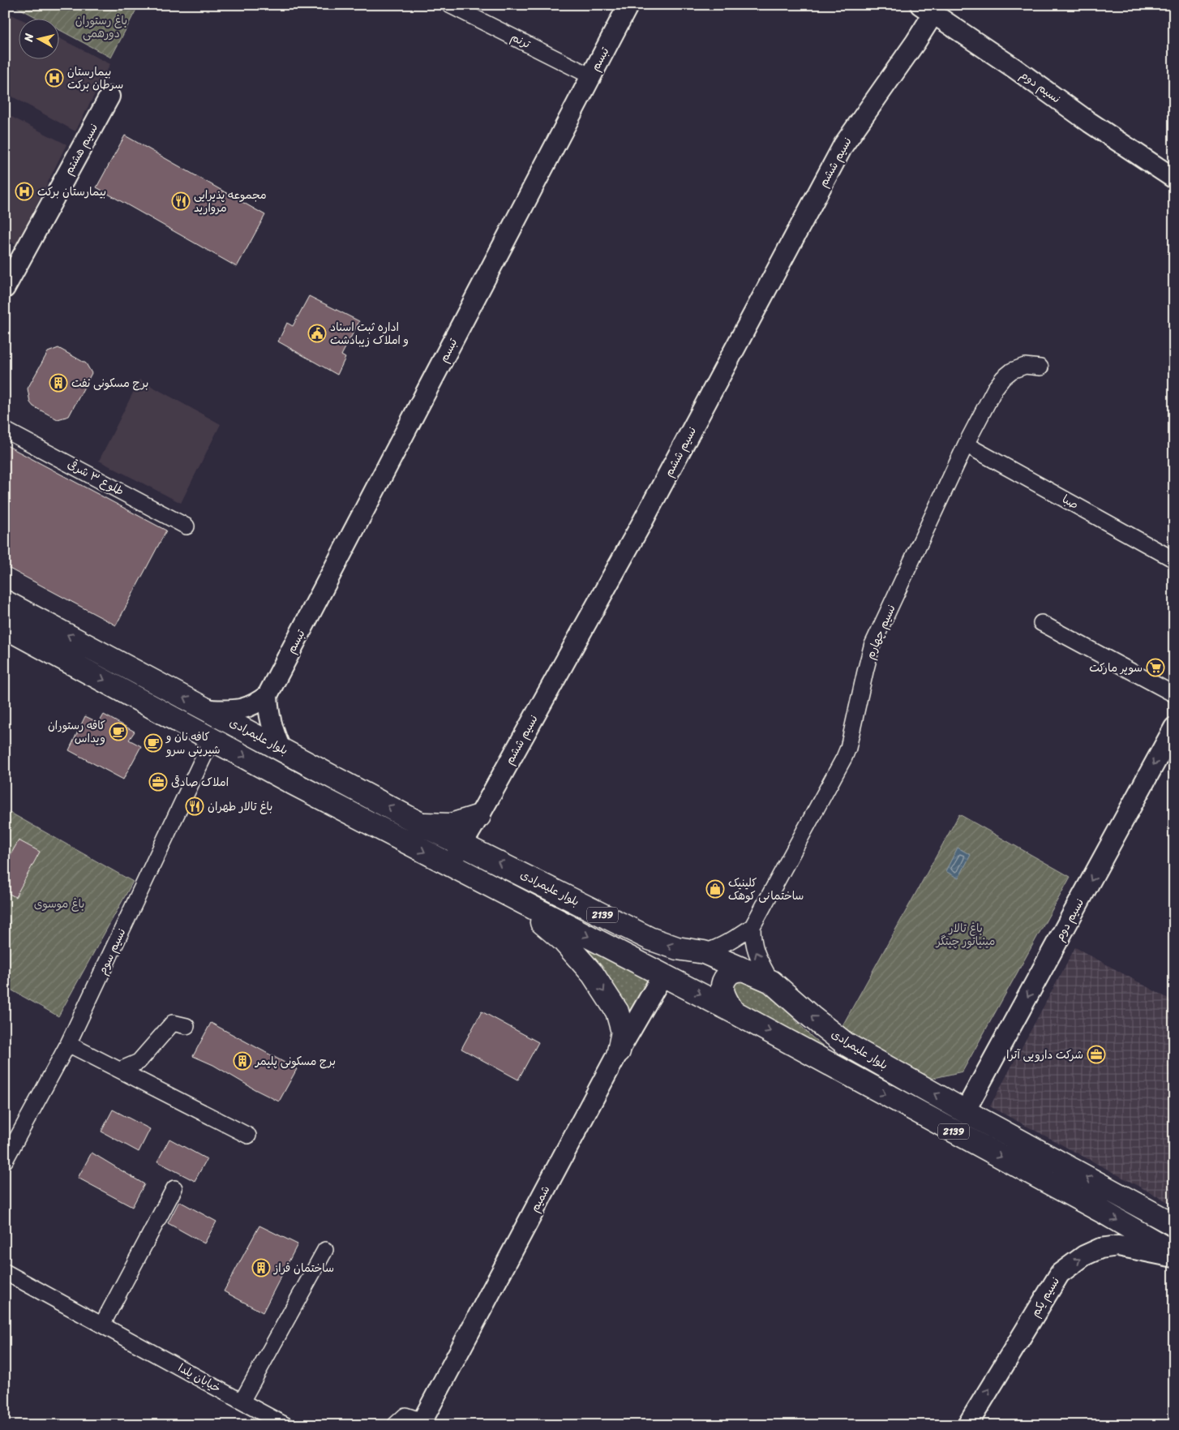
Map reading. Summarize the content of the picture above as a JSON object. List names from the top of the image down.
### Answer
{
  "streets": {
    "main road": ["بلوار علیمرادی", "2139"],
    "street": [
      "ترنم",
      "تبسم",
      "نسیم دوم",
      "نسیم هشتم",
      "نسیم ششم",
      "طلوع ۳ شرقی",
      "صبا",
      "نسیم چهارم",
      "نسیم سوم",
      "شمیم",
      "نسیم یکم",
      "خیابان یلدا"
    ]
  },
  "crossings": [
    ["ترنم", "تبسم"],
    ["نسیم دوم", "نسیم ششم"],
    ["نسیم دوم", "بلوار علیمرادی"],
    ["نسیم ششم", "بلوار علیمرادی"],
    ["صبا", "نسیم چهارم"],
    ["نسیم چهارم", "بلوار علیمرادی"],
    ["بلوار علیمرادی", "نسیم سوم"],
    ["بلوار علیمرادی", "شمیم"]
  ],
  "one_way": ["نسیم دوم", "نسیم یکم"],
  "parks": ["باغ رستوران دورهمی", "باغ موسوی", "باغ تالار مینیاتور چیتگر"],
  "places": {
    "hospital": ["بیمارستان سرطان برکت", "بیمارستان برکت"],
    "restaurant": ["مجموعه پذیرایی مروارید", "باغ تالار طهران"],
    "public building": ["اداره ثبت اسناد و املاک زیبادشت"],
    "building": ["برج مسکونی نفت", "برج مسکونی پلیمر", "ساختمان فراز"],
    "supermarket": ["سوپر مارکت"],
    "cafe": ["کافه رستوران ویداس", "کافه نان و شیرینی سرو"],
    "office": ["املاک صادقی", "شرکت دارویی آترا"],
    "shop": ["کلینیک ساختمانی کوهک"]
  },
  "north": "left"
}
